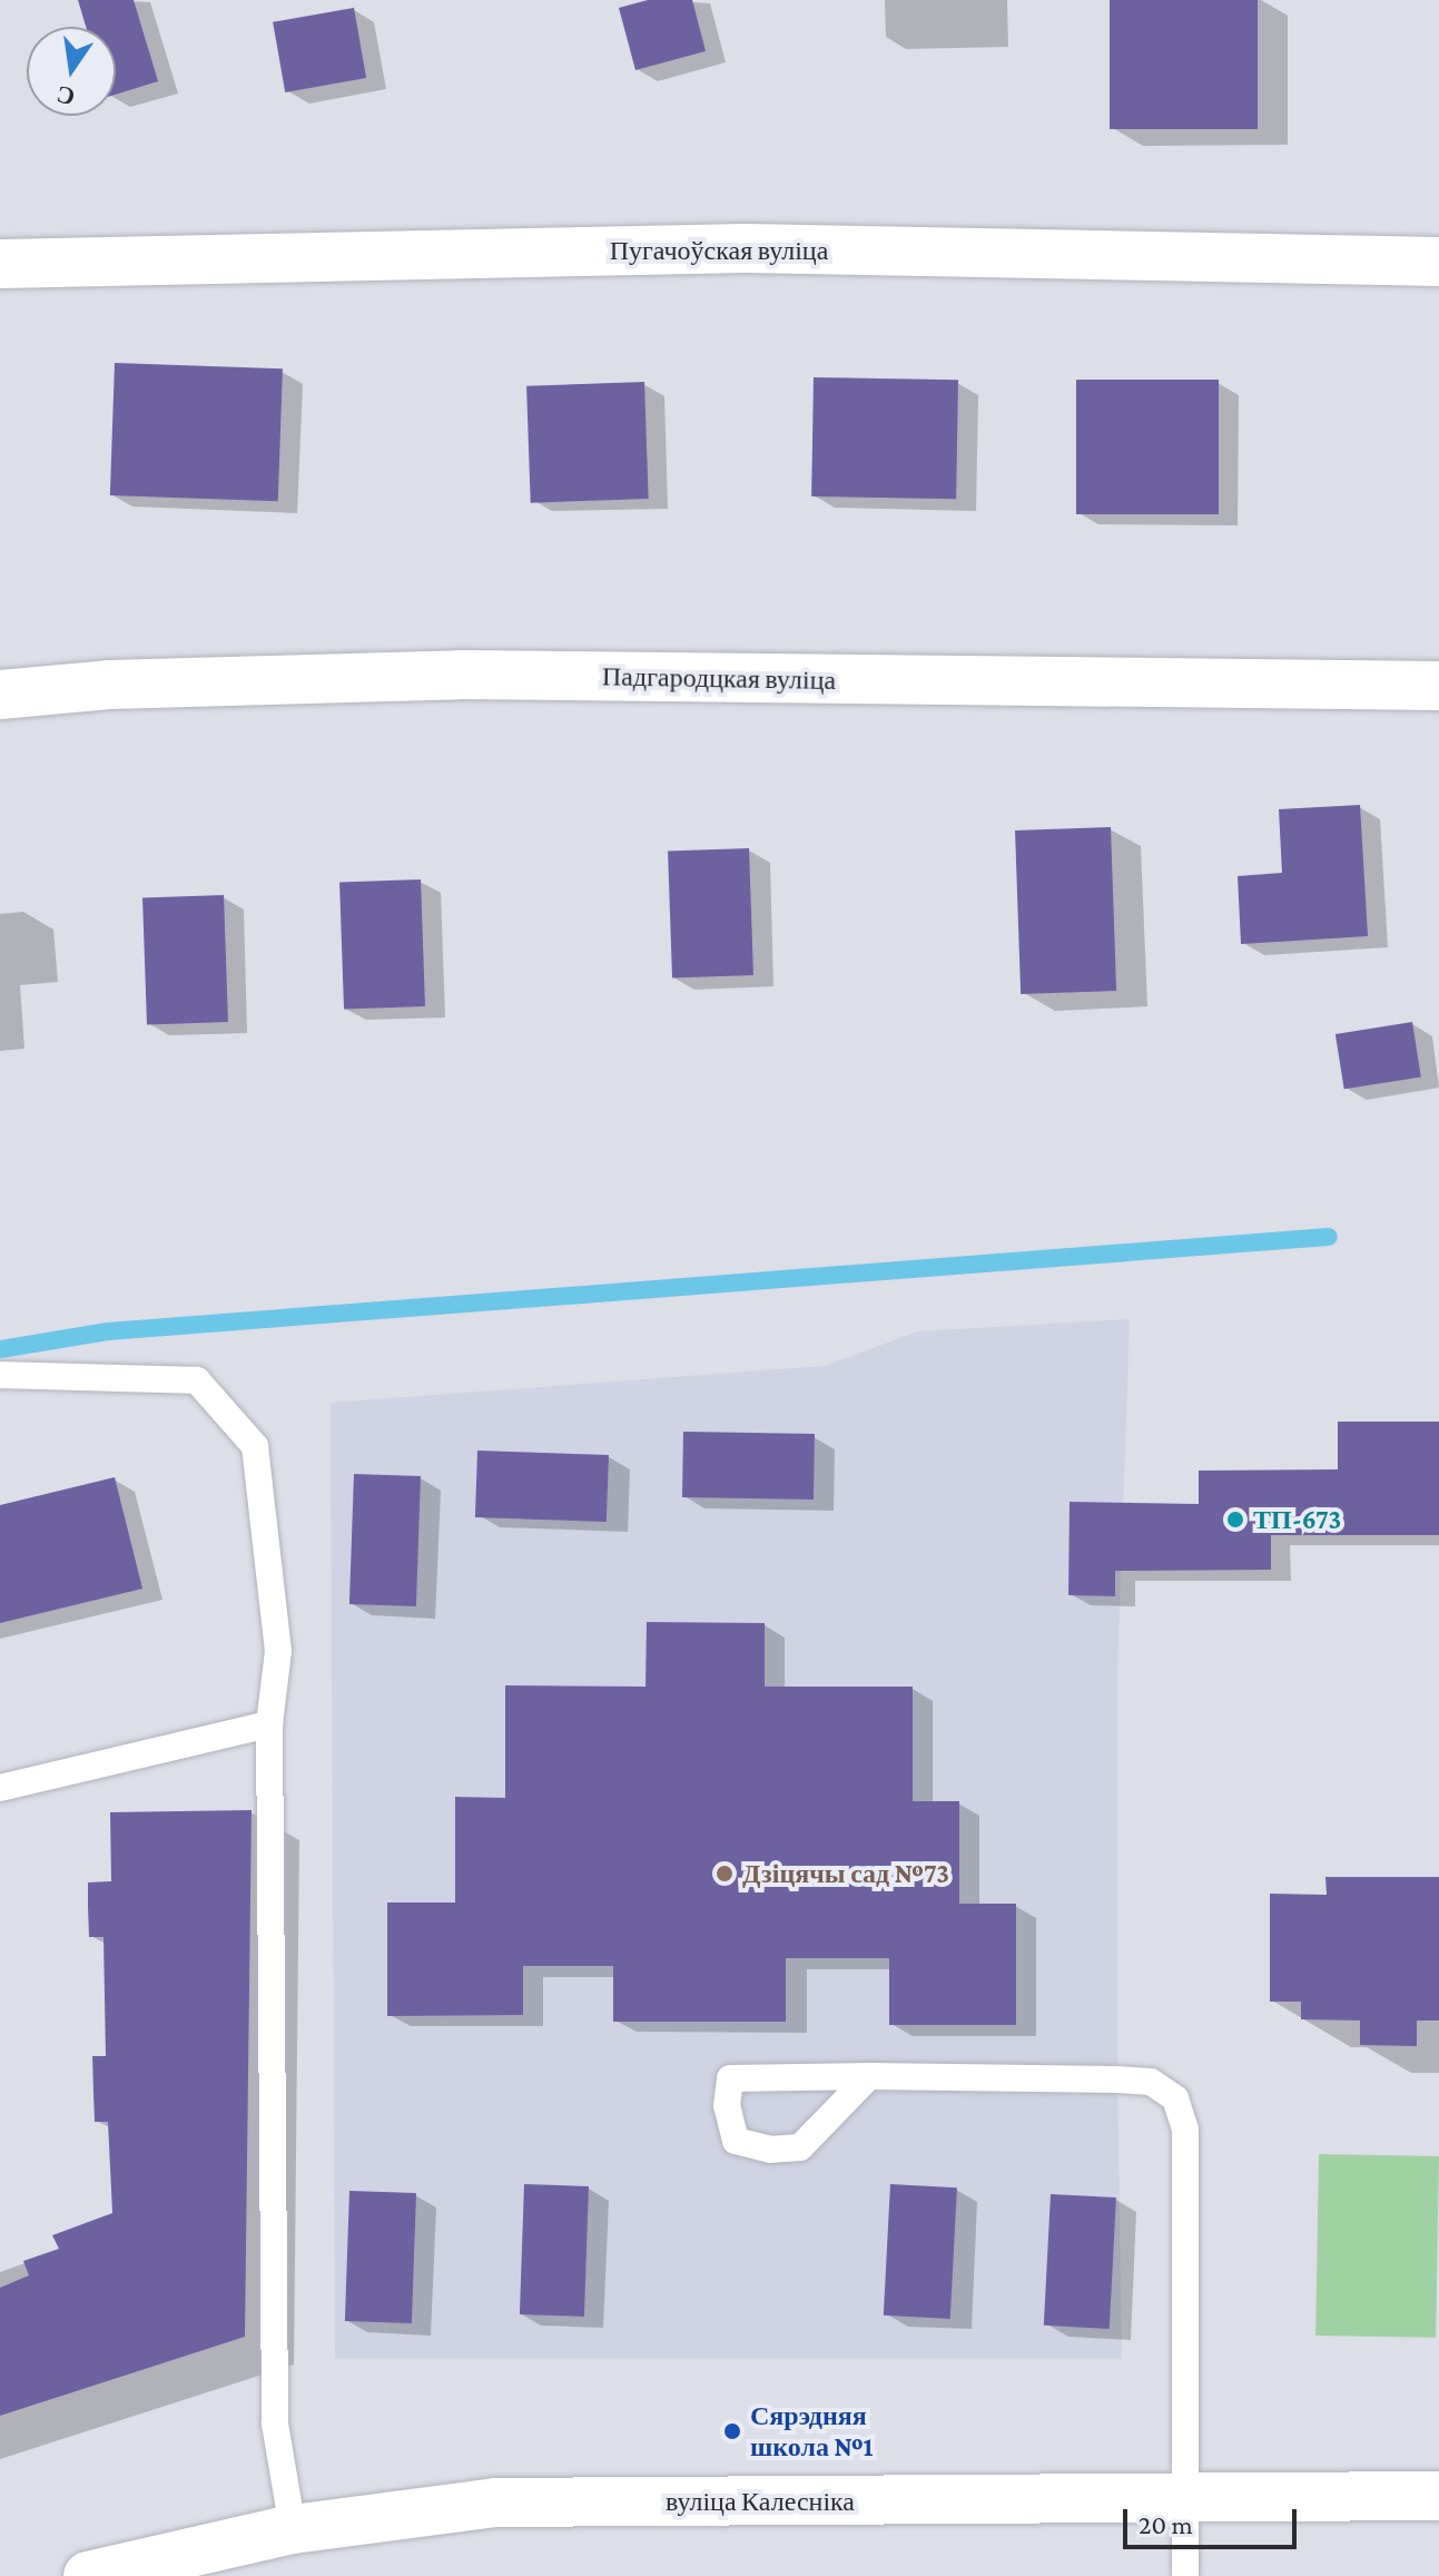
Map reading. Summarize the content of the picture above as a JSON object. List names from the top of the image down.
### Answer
{
  "streets": {
    "street": ["Пугачоўская вуліца", "Падгародцкая вуліца", "вуліца Калесніка"]
  },
  "places": ["ТП-673", "Дзіцячы сад №73", "Сярэдняя школа №1"],
  "scale_bar": "20 m",
  "north": "bottom"
}
